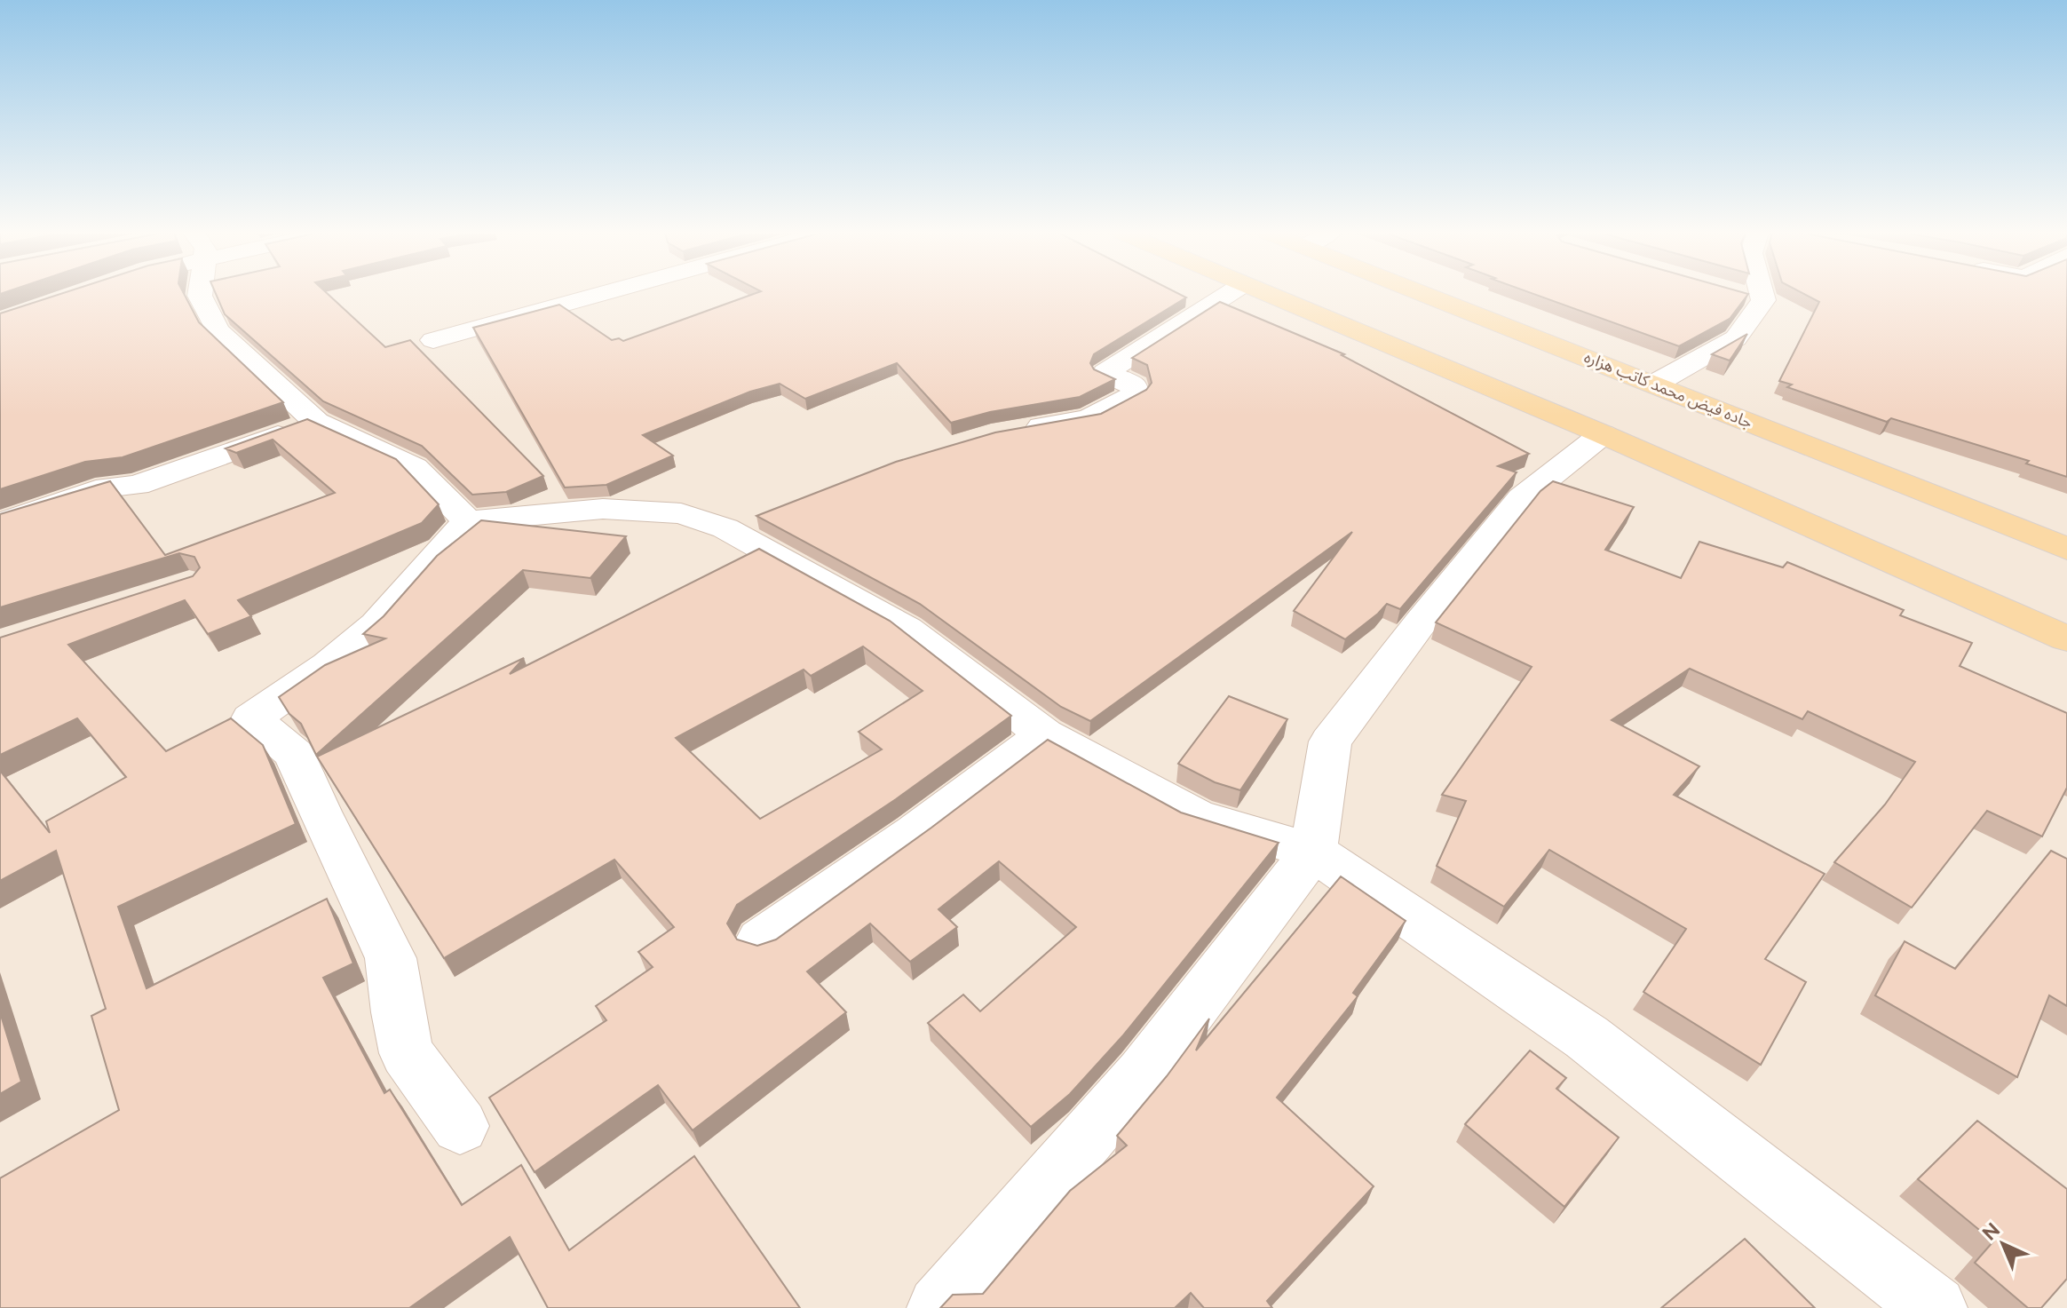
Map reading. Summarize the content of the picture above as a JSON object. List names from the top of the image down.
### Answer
{
  "streets": {
    "main road": ["جاده فیض محمد کاتب هزاره"]
  },
  "north": "top left"
}
